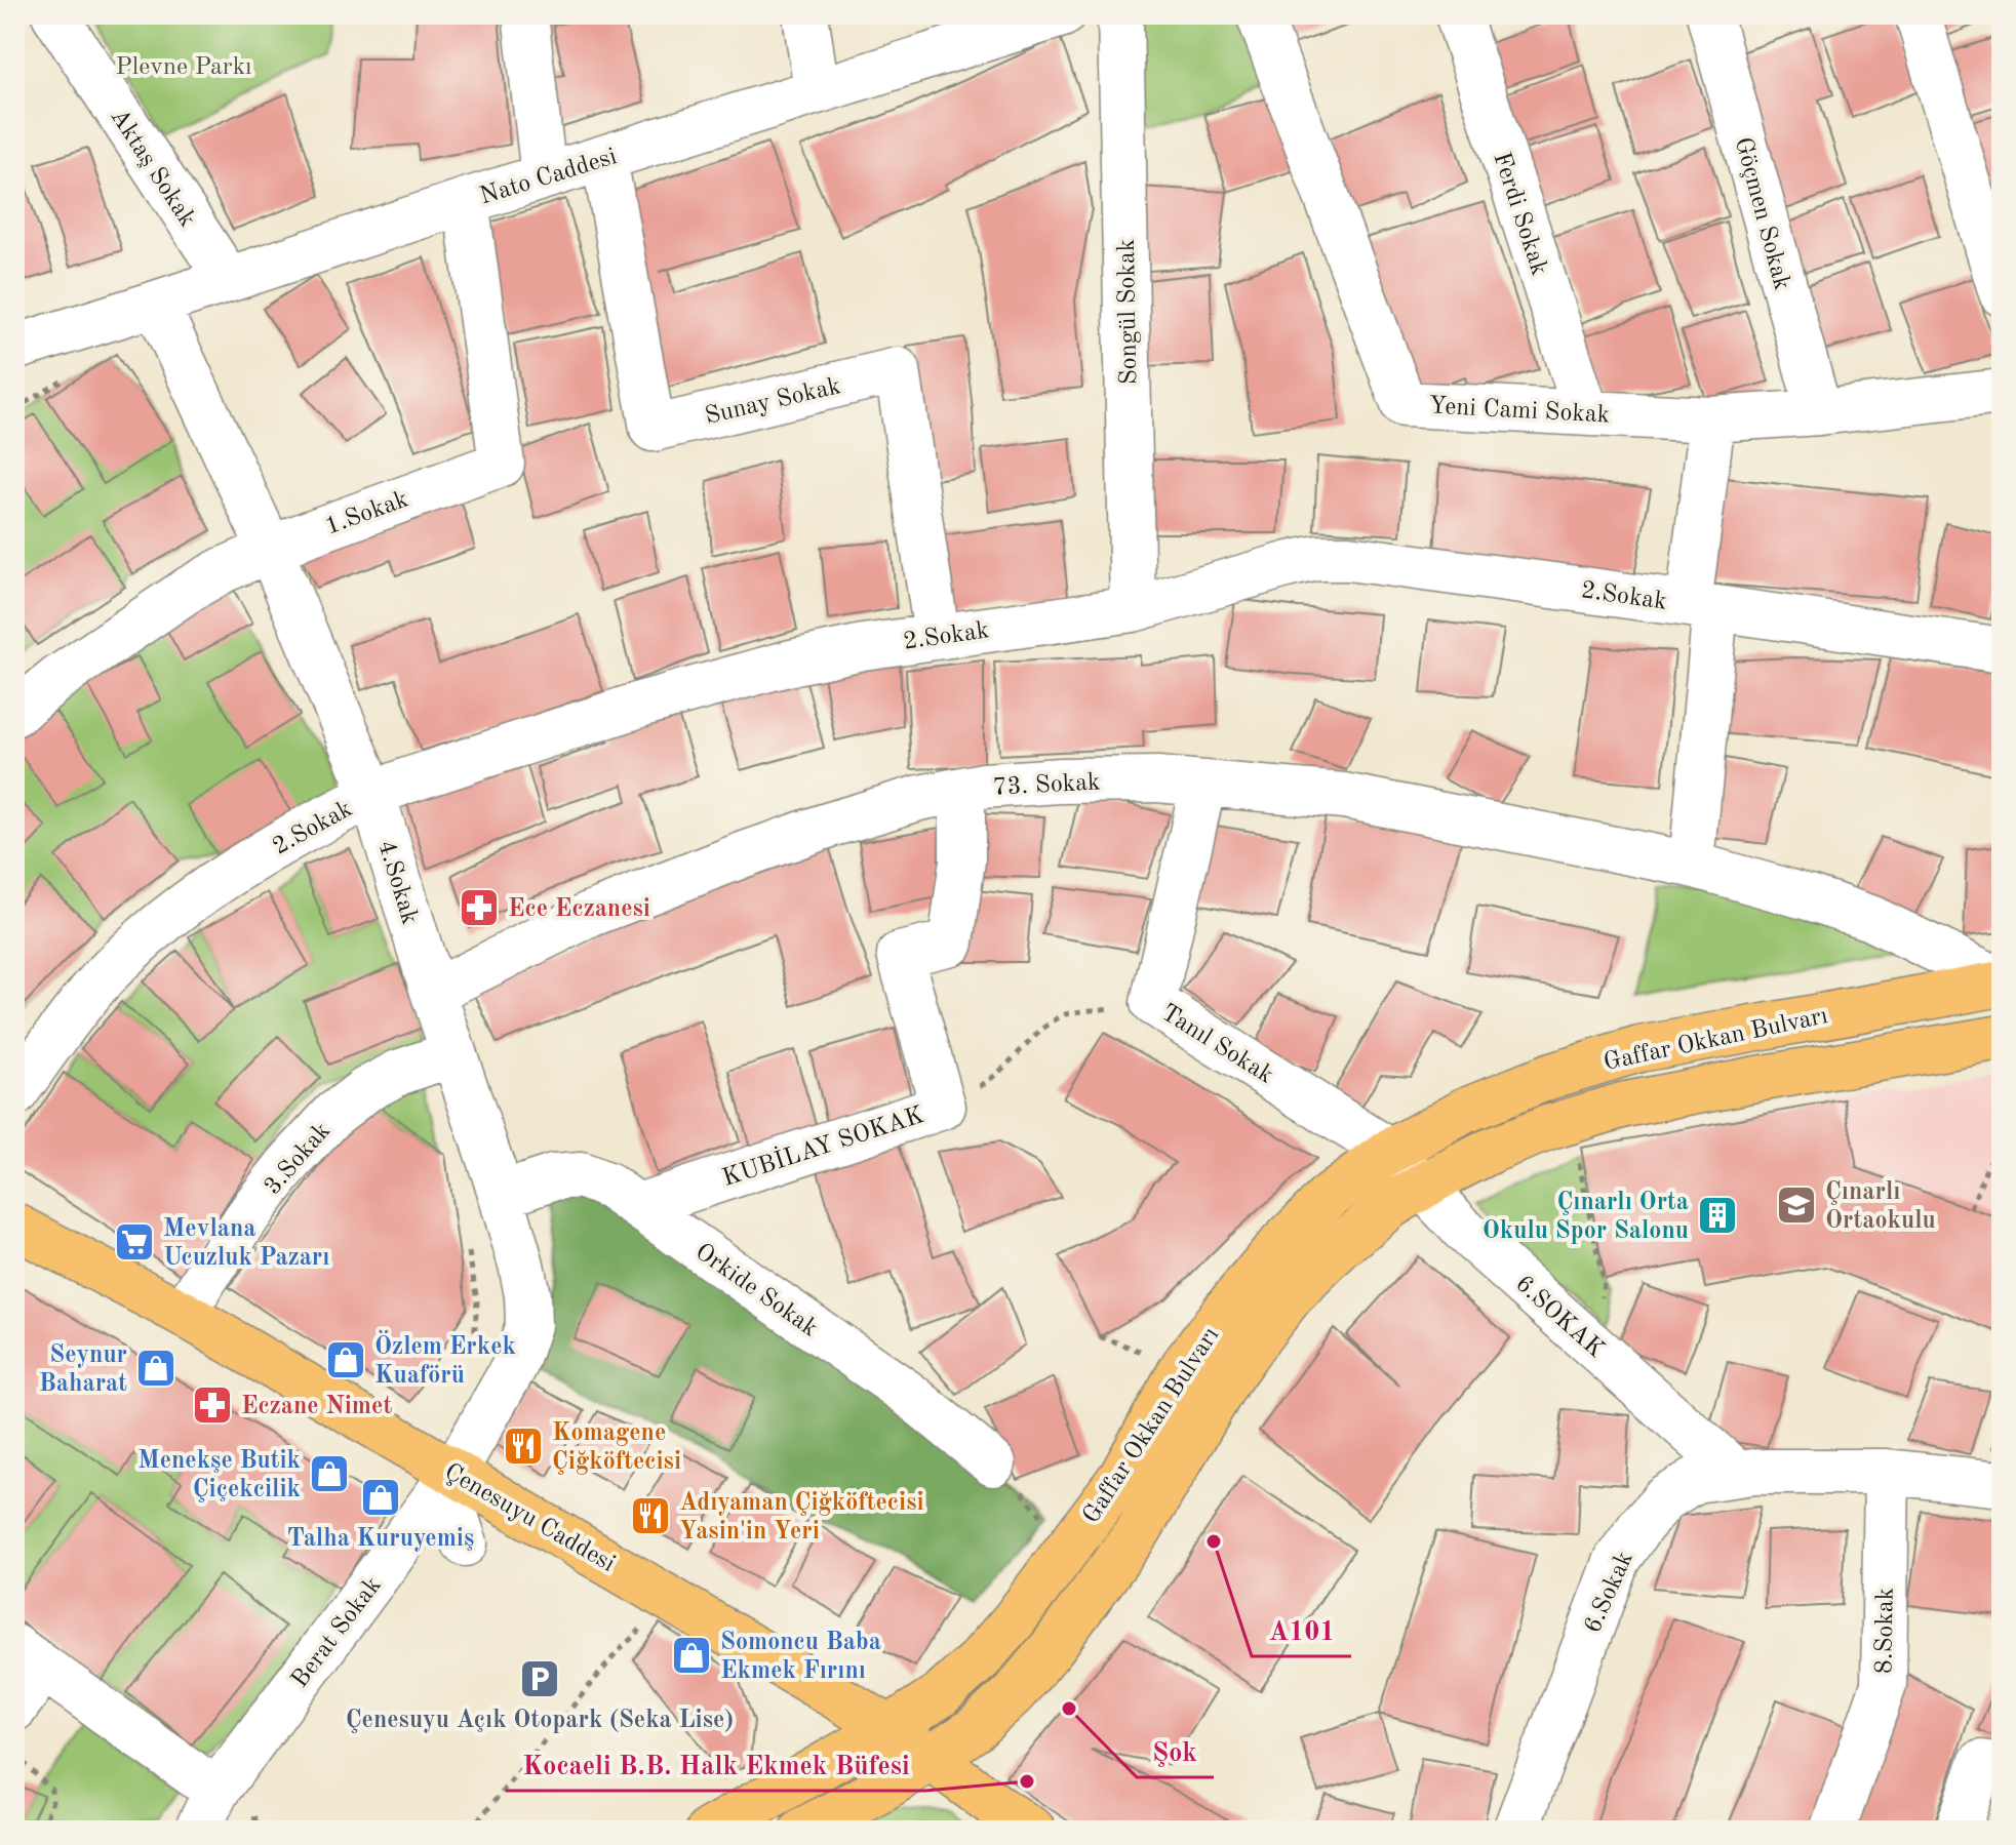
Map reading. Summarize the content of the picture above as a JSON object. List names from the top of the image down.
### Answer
{
  "streets": {
    "main road": ["Gaffar Okkan Bulvarı", "Çenesuyu Caddesi"],
    "street": [
      "Aktaş Sokak",
      "Nato Caddesi",
      "Ferdi Sokak",
      "Göçmen Sokak",
      "Songül Sokak",
      "Sunay Sokak",
      "Yeni Cami Sokak",
      "1.Sokak",
      "2.Sokak",
      "73. Sokak",
      "4.Sokak",
      "Tanıl Sokak",
      "KUBİLAY SOKAK",
      "3.Sokak",
      "Orkide Sokak",
      "6.SOKAK",
      "6.Sokak",
      "8.Sokak",
      "Berat Sokak"
    ]
  },
  "crossings": [
    ["Aktaş Sokak", "Nato Caddesi"],
    ["Nato Caddesi", "Sunay Sokak"],
    ["Nato Caddesi", "1.Sokak"],
    ["Nato Caddesi", "4.Sokak"],
    ["Ferdi Sokak", "Yeni Cami Sokak"],
    ["Göçmen Sokak", "Yeni Cami Sokak"],
    ["Songül Sokak", "2.Sokak"],
    ["Sunay Sokak", "2.Sokak"],
    ["1.Sokak", "4.Sokak"],
    ["2.Sokak", "4.Sokak"],
    ["73. Sokak", "4.Sokak"],
    ["73. Sokak", "Gaffar Okkan Bulvarı"],
    ["73. Sokak", "Tanıl Sokak"],
    ["73. Sokak", "KUBİLAY SOKAK"],
    ["4.Sokak", "3.Sokak"],
    ["4.Sokak", "Orkide Sokak"],
    ["4.Sokak", "Çenesuyu Caddesi"],
    ["4.Sokak", "Berat Sokak"],
    ["Gaffar Okkan Bulvarı", "Tanıl Sokak"],
    ["Gaffar Okkan Bulvarı", "6.SOKAK"],
    ["Gaffar Okkan Bulvarı", "Çenesuyu Caddesi"],
    ["Tanıl Sokak", "6.SOKAK"],
    ["KUBİLAY SOKAK", "Orkide Sokak"],
    ["3.Sokak", "Çenesuyu Caddesi"],
    ["6.SOKAK", "6.Sokak"],
    ["Çenesuyu Caddesi", "Berat Sokak"],
    ["6.Sokak", "8.Sokak"]
  ],
  "parks": ["Plevne Parkı"],
  "places": {
    "pharmacy": ["Ece Eczanesi", "Eczane Nimet"],
    "school or university": ["Çınarlı Ortaokulu"],
    "building": ["Çınarlı Orta Okulu Spor Salonu"],
    "supermarket": ["Mevlana Ucuzluk Pazarı"],
    "shop": [
      "Özlem Erkek Kuaförü",
      "Seynur Baharat",
      "Menekşe Butik Çiçekcilik",
      "Talha Kuruyemiş",
      "Somoncu Baba Ekmek Fırını"
    ],
    "restaurant": ["Komagene Çiğköftecisi", "Adıyaman Çiğköftecisi Yasin'in Yeri"],
    "other": ["A101", "Şok", "Kocaeli B.B. Halk Ekmek Büfesi"],
    "parking": ["Çenesuyu Açık Otopark (Seka Lise)"]
  }
}
